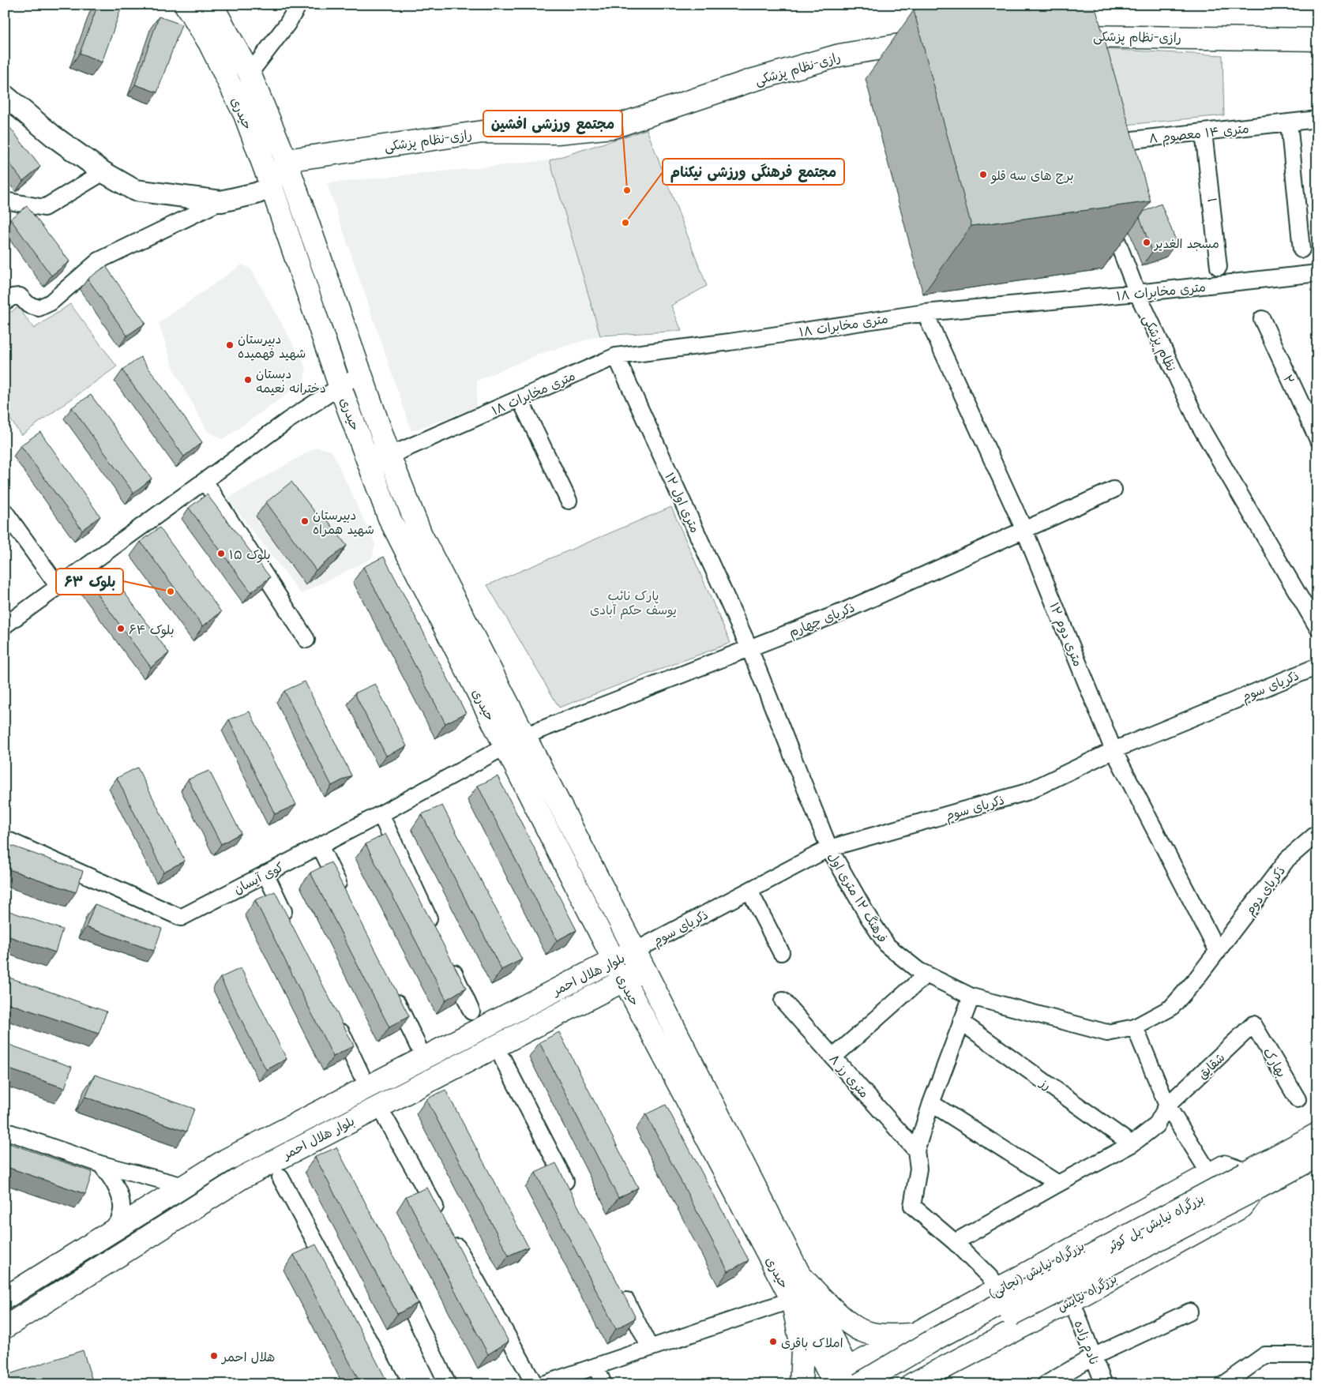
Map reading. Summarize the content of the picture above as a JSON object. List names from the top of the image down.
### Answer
{
  "streets": {
    "main road": [
      "رازی-نظام پزشکی",
      "حیدری",
      "بلوار هلال احمر",
      "بزرگراه نیایش-پل کوثر",
      "بزرگراه نیایش (نجاتی)",
      "بزرگراه نیایش"
    ],
    "street": [
      "۸ متری ۱۴ معصوم",
      "۱",
      "۱۸ متری مخابرات",
      "نظام پزشکی",
      "۲",
      "۱۲ متری اول",
      "ذکریای چهارم",
      "۱۲ متری دوم",
      "ذکریای سوم",
      "کوی آیسان",
      "ذکریای دوم",
      "فرهنگ ۱۲ متری اول",
      "بهارک",
      "شقایق",
      "۸ متری رز",
      "رز",
      "نادم زاده"
    ]
  },
  "crossings": [
    ["رازی-نظام پزشکی", "حیدری"],
    ["حیدری", "۱۸ متری مخابرات"],
    ["حیدری", "ذکریای چهارم"],
    ["حیدری", "ذکریای سوم"],
    ["حیدری", "کوی آیسان"],
    ["حیدری", "بلوار هلال احمر"],
    ["حیدری", "بزرگراه نیایش-پل کوثر"],
    ["حیدری", "بزرگراه نیایش (نجاتی)"],
    ["۸ متری ۱۴ معصوم", "۱"],
    ["۱۸ متری مخابرات", "نظام پزشکی"],
    ["۱۸ متری مخابرات", "۱۲ متری اول"],
    ["۱۸ متری مخابرات", "۱۲ متری دوم"],
    ["۱۲ متری اول", "ذکریای چهارم"],
    ["۱۲ متری اول", "فرهنگ ۱۲ متری اول"],
    ["ذکریای چهارم", "۱۲ متری دوم"],
    ["ذکریای چهارم", "کوی آیسان"],
    ["ذکریای چهارم", "فرهنگ ۱۲ متری اول"],
    ["۱۲ متری دوم", "ذکریای سوم"],
    ["۱۲ متری دوم", "ذکریای دوم"],
    ["۱۲ متری دوم", "فرهنگ ۱۲ متری اول"],
    ["ذکریای سوم", "فرهنگ ۱۲ متری اول"],
    ["ذکریای سوم", "بلوار هلال احمر"],
    ["ذکریای دوم", "فرهنگ ۱۲ متری اول"],
    ["بهارک", "شقایق"],
    ["شقایق", "رز"],
    ["بزرگراه نیایش-پل کوثر", "بزرگراه نیایش (نجاتی)"],
    ["بزرگراه نیایش-پل کوثر", "بزرگراه نیایش"],
    ["بزرگراه نیایش (نجاتی)", "بزرگراه نیایش"],
    ["بزرگراه نیایش", "نادم زاده"]
  ],
  "parks": ["پارک نائب یوسف حکم آبادی"],
  "places": [
    "برج های سه قلو",
    "مجتمع ورزشی افشین",
    "مجتمع فرهنگی ورزشی نیکنام",
    "مسجد الغدیر",
    "دبیرستان شهید فهمیده",
    "دبستان دخترانه نعیمه",
    "دبیرستان شهید همراه",
    "بلوک ۱۵",
    "بلوک ۶۳",
    "بلوک ۶۴",
    "املاک باقری",
    "هلال احمر"
  ]
}
